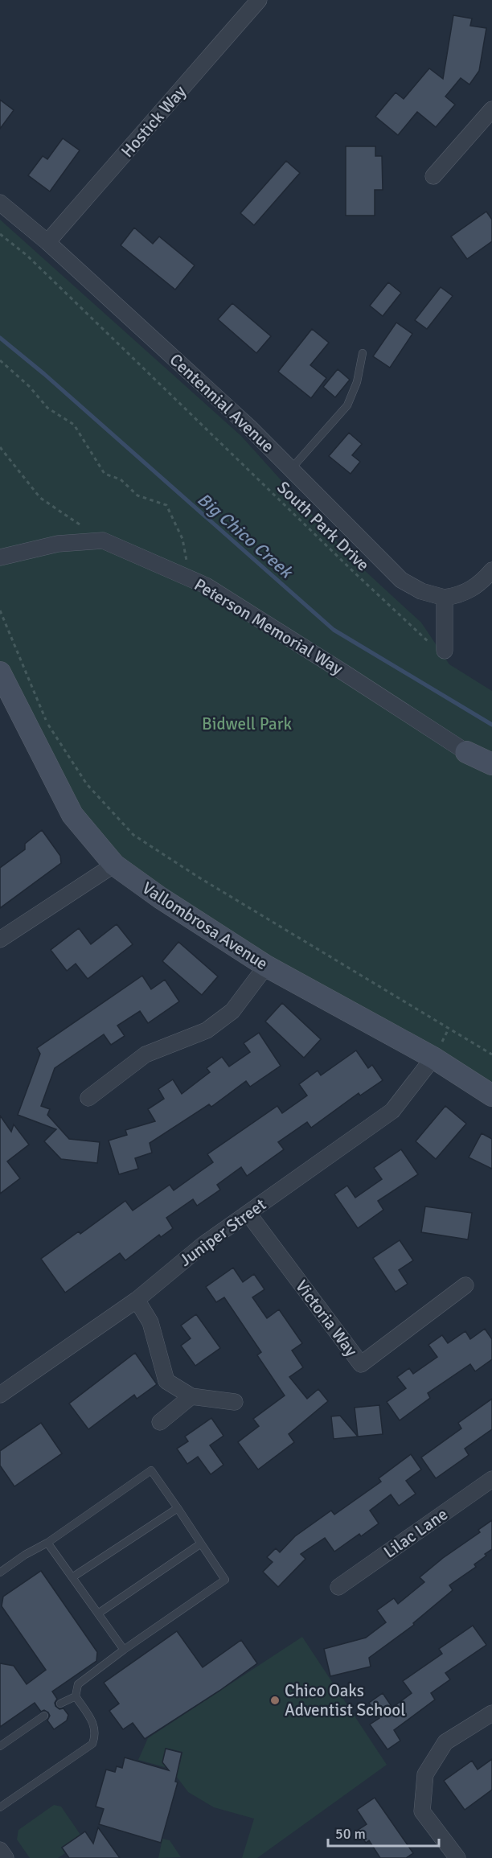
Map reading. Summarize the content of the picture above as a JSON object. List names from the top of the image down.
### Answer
{
  "streets": {
    "street": [
      "Hostick Way",
      "Centennial Avenue",
      "Peterson Memorial Way",
      "Vallombrosa Avenue",
      "Juniper Street",
      "Victoria Way",
      "Lilac Lane"
    ],
    "path": ["South Park Drive"]
  },
  "crossings": [
    ["Hostick Way", "Centennial Avenue"],
    ["Vallombrosa Avenue", "Juniper Street"],
    ["Juniper Street", "Victoria Way"]
  ],
  "water": ["Big Chico Creek"],
  "parks": ["Bidwell Park"],
  "places": ["Chico Oaks Adventist School"],
  "scale_bar": "50 m"
}
